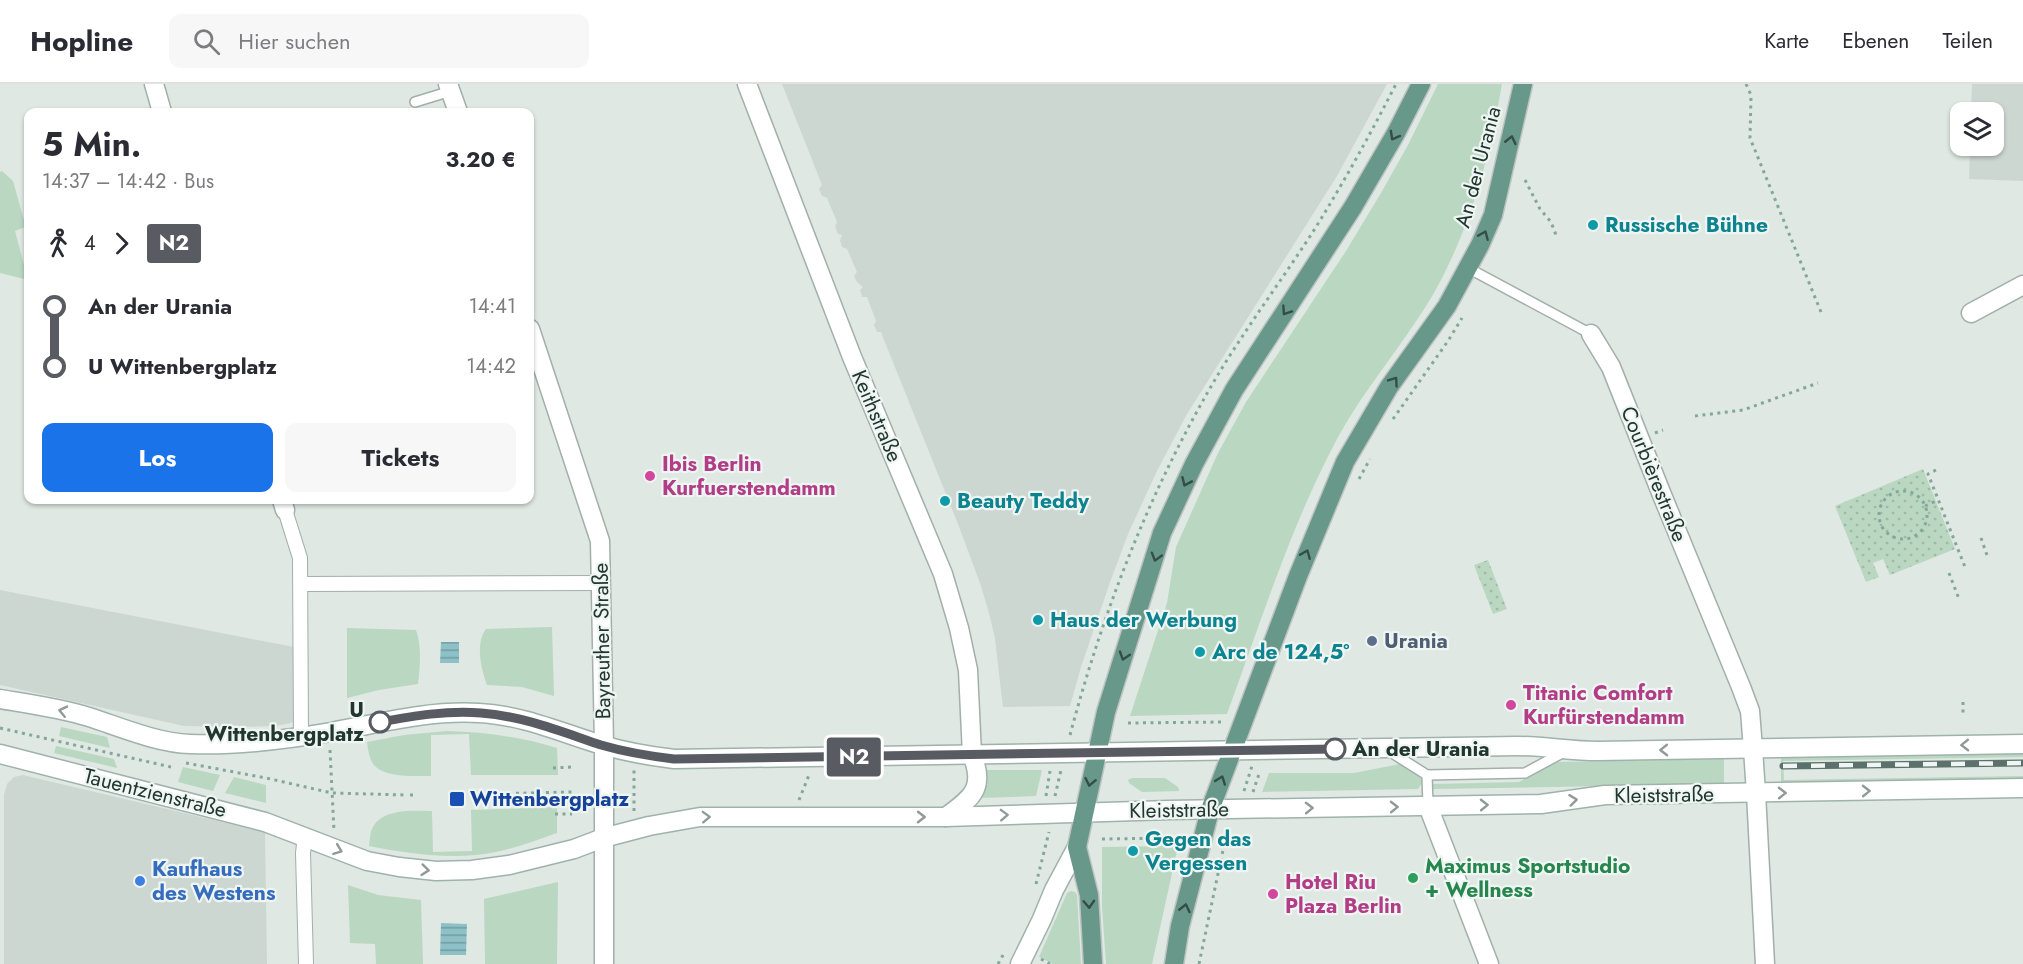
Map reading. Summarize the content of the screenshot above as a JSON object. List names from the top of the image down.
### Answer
{
  "streets": {
    "main road": [
      "An der Urania",
      "Keithstraße",
      "Courbièrestraße",
      "Bayreuther Straße",
      "Tauentzienstraße",
      "Kleiststraße"
    ]
  },
  "crossings": [
    ["An der Urania", "Courbièrestraße"],
    ["An der Urania", "Kleiststraße"],
    ["Keithstraße", "Kleiststraße"],
    ["Bayreuther Straße", "Kleiststraße"]
  ],
  "places": {
    "other": [
      "Russische Bühne",
      "Ibis Berlin Kurfuerstendamm",
      "Beauty Teddy",
      "Haus der Werbung",
      "Urania",
      "Arc de 124,5°",
      "Titanic Comfort Kurfürstendamm",
      "U Wittenbergplatz",
      "An der Urania",
      "Gegen das Vergessen",
      "Maximus Sportstudio + Wellness",
      "Kaufhaus des Westens",
      "Hotel Riu Plaza Berlin"
    ],
    "transit": ["Wittenbergplatz"]
  },
  "lines": ["bus line N2"],
  "page": {
    "header": "Hopline",
    "search": "Hier suchen",
    "nav": ["Karte", "Ebenen", "Teilen"],
    "on_map": "N2",
    "heading": ["5 Min.", "14:37 – 14:42 · Bus", "3.20 €"],
    "legs": ["4", "N2"],
    "list": [
      {
        "name": "An der Urania",
        "value": "14:41"
      },
      {
        "name": "U Wittenbergplatz",
        "value": "14:42"
      }
    ],
    "buttons": ["Los", "Tickets"]
  }
}
